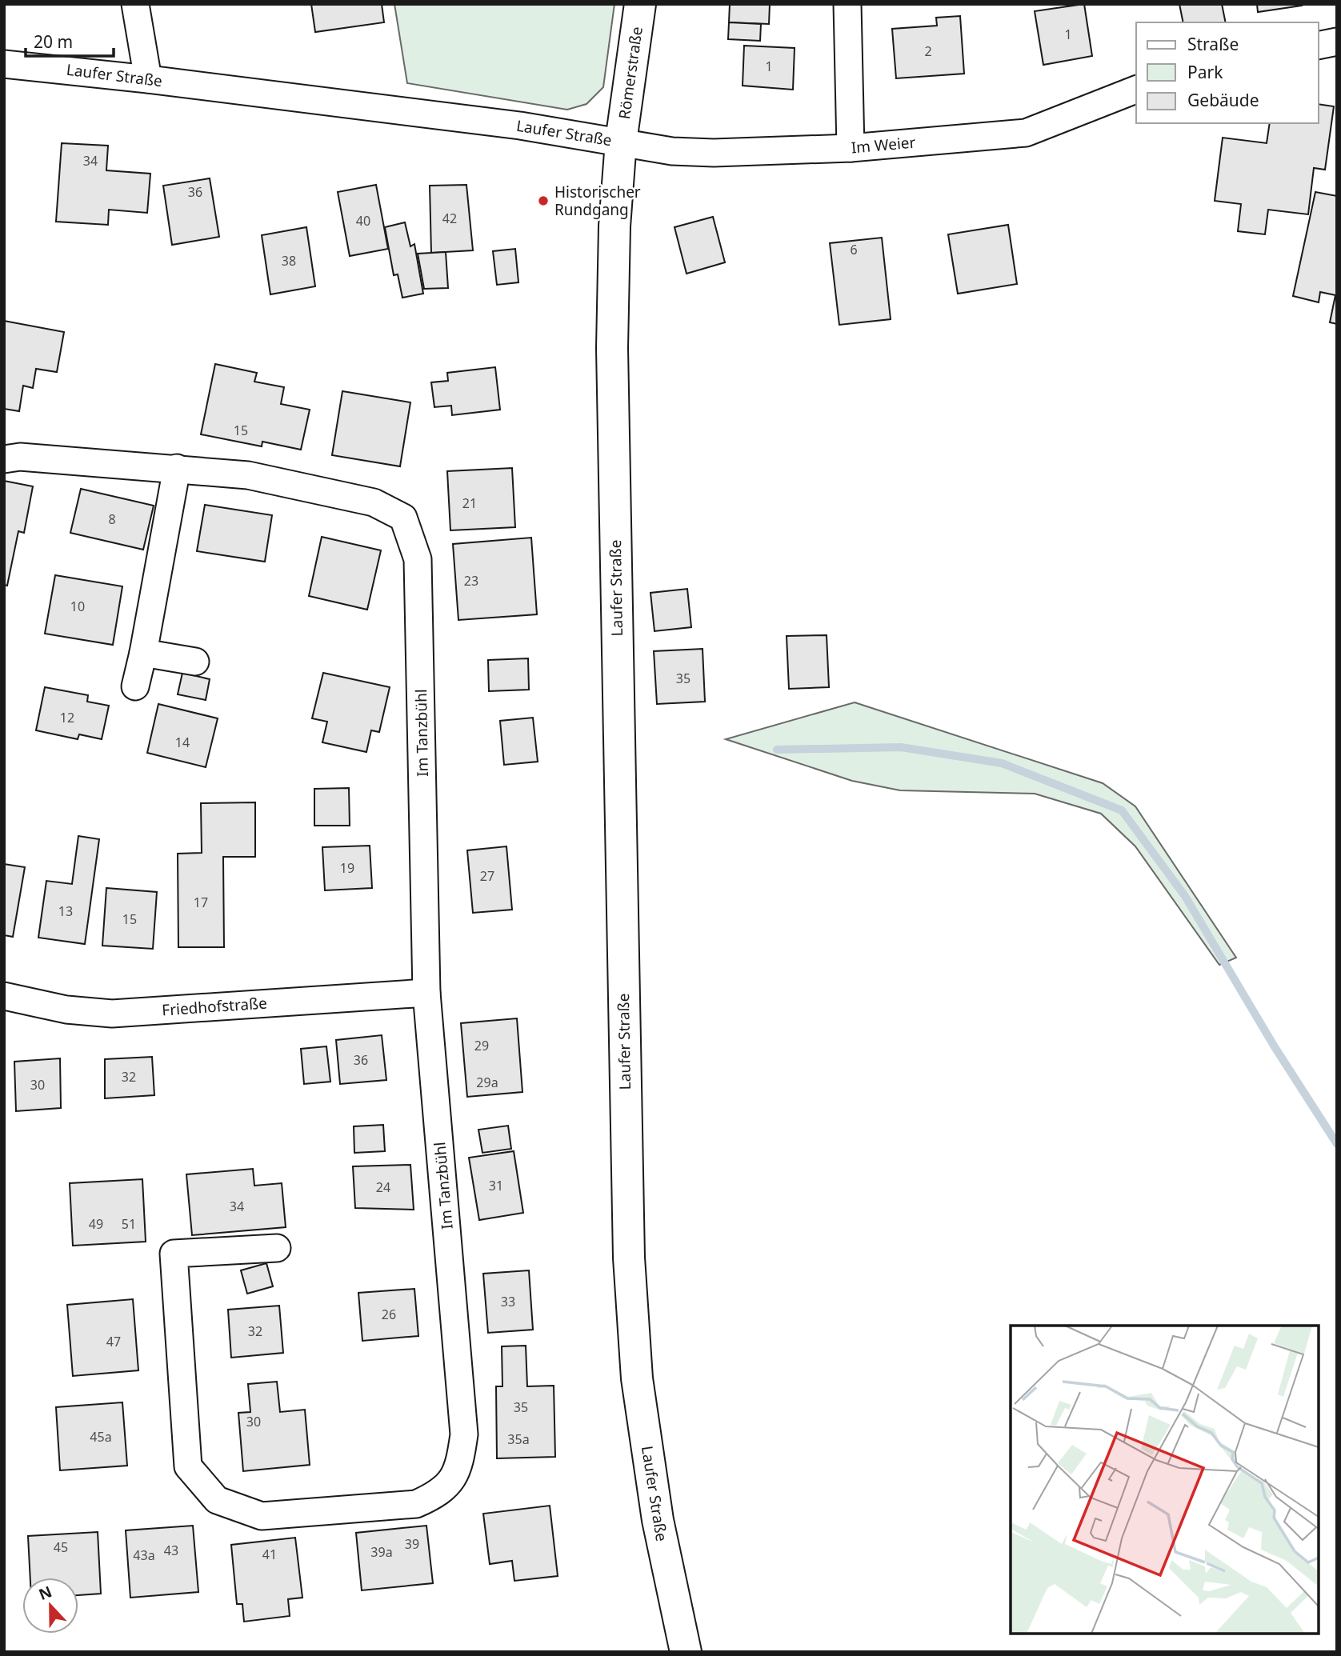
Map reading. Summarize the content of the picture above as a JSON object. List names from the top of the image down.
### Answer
{
  "streets": {
    "main road": ["Römerstraße", "Laufer Straße"],
    "street": ["Im Weier", "Im Tanzbühl", "Friedhofstraße"]
  },
  "crossings": [
    ["Römerstraße", "Laufer Straße"],
    ["Römerstraße", "Im Weier"],
    ["Laufer Straße", "Im Weier"],
    ["Im Tanzbühl", "Friedhofstraße"]
  ],
  "places": ["Historischer Rundgang"],
  "house_numbers": [
    "1",
    "2",
    "1",
    "34",
    "36",
    "42",
    "40",
    "6",
    "38",
    "15",
    "21",
    "8",
    "23",
    "10",
    "35",
    "12",
    "14",
    "19",
    "27",
    "17",
    "13",
    "15",
    "29",
    "36",
    "32",
    "29a",
    "30",
    "31",
    "24",
    "34",
    "49",
    "51",
    "33",
    "26",
    "32",
    "47",
    "35",
    "30",
    "45a",
    "35a",
    "39",
    "45",
    "43",
    "39a",
    "41",
    "43a"
  ],
  "legend": ["Straße", "Park", "Gebäude"],
  "scale_bar": "20 m",
  "north": "top"
}
